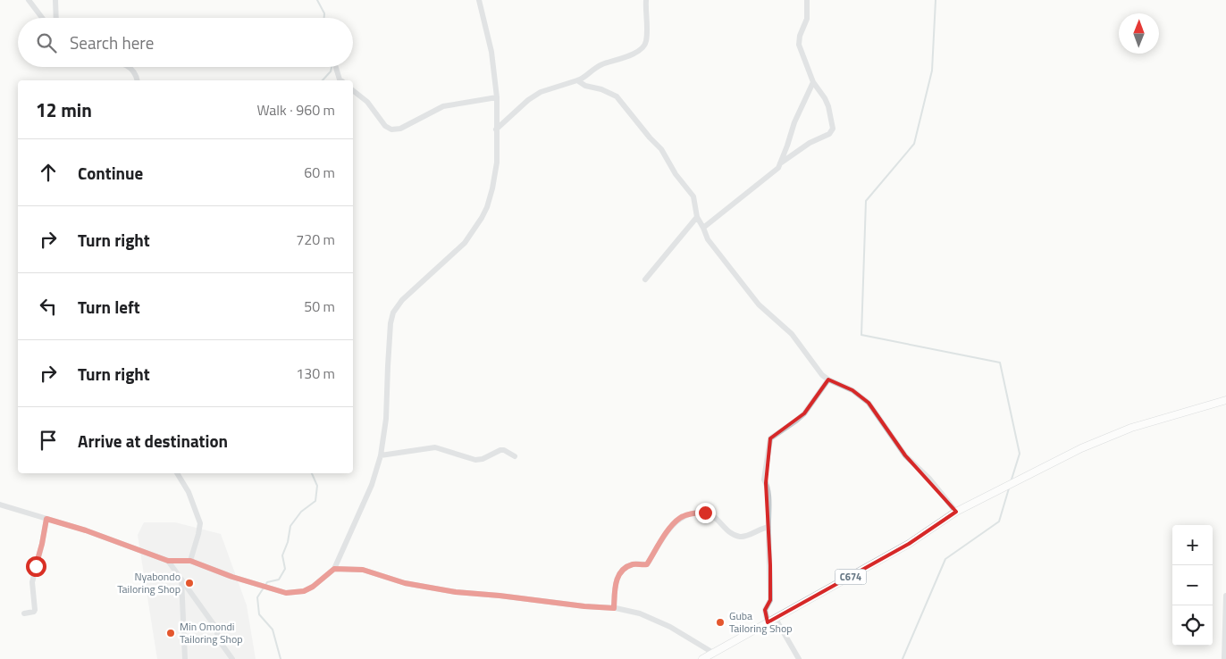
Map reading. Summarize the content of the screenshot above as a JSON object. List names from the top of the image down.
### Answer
{
  "streets": {
    "main road": ["C674"]
  },
  "places": ["Nyabondo Tailoring Shop", "Guba Tailoring Shop", "Min Omondi Tailoring Shop"],
  "north": "top",
  "page": {
    "search": "Search here",
    "heading": ["12 min", "Walk · 960 m"],
    "list": [
      ["Continue", "60 m"],
      ["Turn right", "720 m"],
      ["Turn left", "50 m"],
      ["Turn right", "130 m"],
      "Arrive at destination"
    ],
    "map_buttons": ["+", "−"]
  }
}
